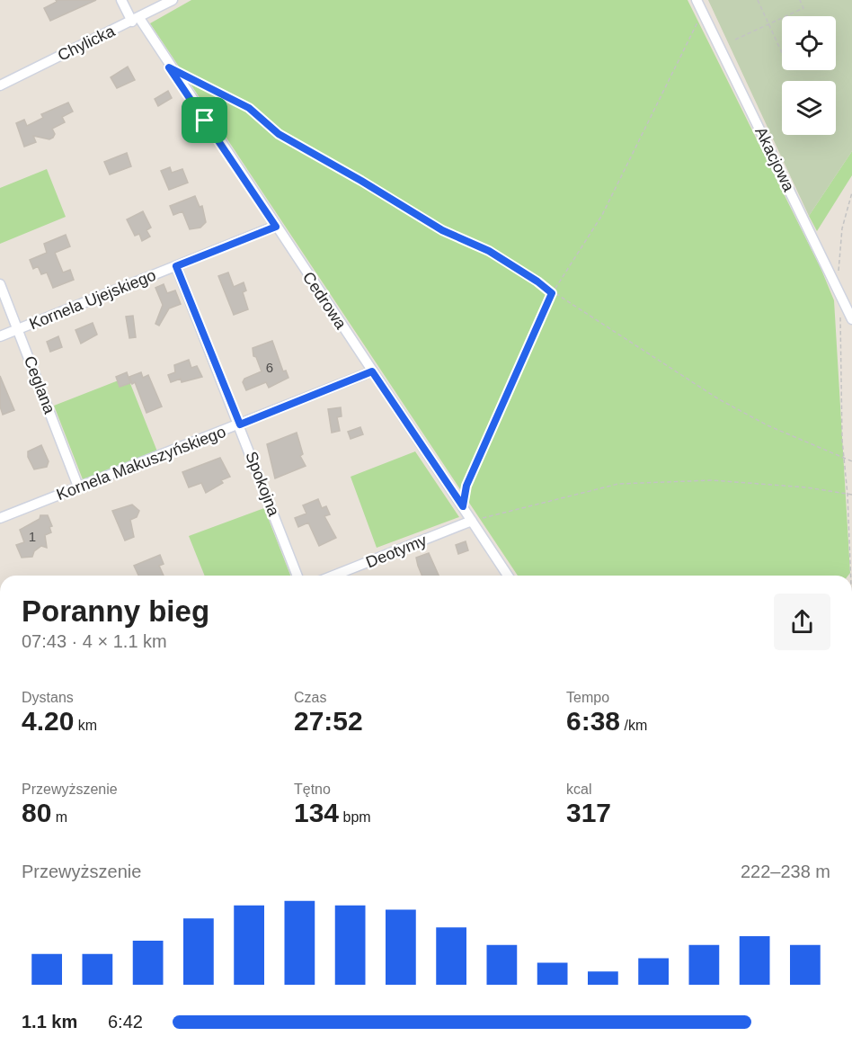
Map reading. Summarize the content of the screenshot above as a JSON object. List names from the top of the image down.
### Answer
{
  "streets": {
    "street": [
      "Chylicka",
      "Akacjowa",
      "Kornela Ujejskiego",
      "Cedrowa",
      "Ceglana",
      "Kornela Makuszyńskiego",
      "Spokojna",
      "Deotymy"
    ]
  },
  "crossings": [
    ["Chylicka", "Cedrowa"],
    ["Kornela Ujejskiego", "Cedrowa"],
    ["Kornela Ujejskiego", "Ceglana"],
    ["Kornela Ujejskiego", "Spokojna"],
    ["Cedrowa", "Kornela Makuszyńskiego"],
    ["Cedrowa", "Deotymy"],
    ["Ceglana", "Kornela Makuszyńskiego"],
    ["Kornela Makuszyńskiego", "Spokojna"]
  ],
  "house_numbers": ["6", "1"],
  "page": {
    "heading": ["Poranny bieg", "07:43 · 4 × 1.1 km"],
    "stats": [
      ["Dystans", "4.20 km"],
      ["Czas", "27:52"],
      ["Tempo", "6:38 /km"],
      ["Przewyższenie", "80 m"],
      ["Tętno", "134 bpm"],
      ["kcal", "317"]
    ],
    "chart": ["Przewyższenie", "222–238 m"],
    "list": [
      {
        "name": "1.1 km",
        "note": "6:42"
      }
    ]
  }
}
